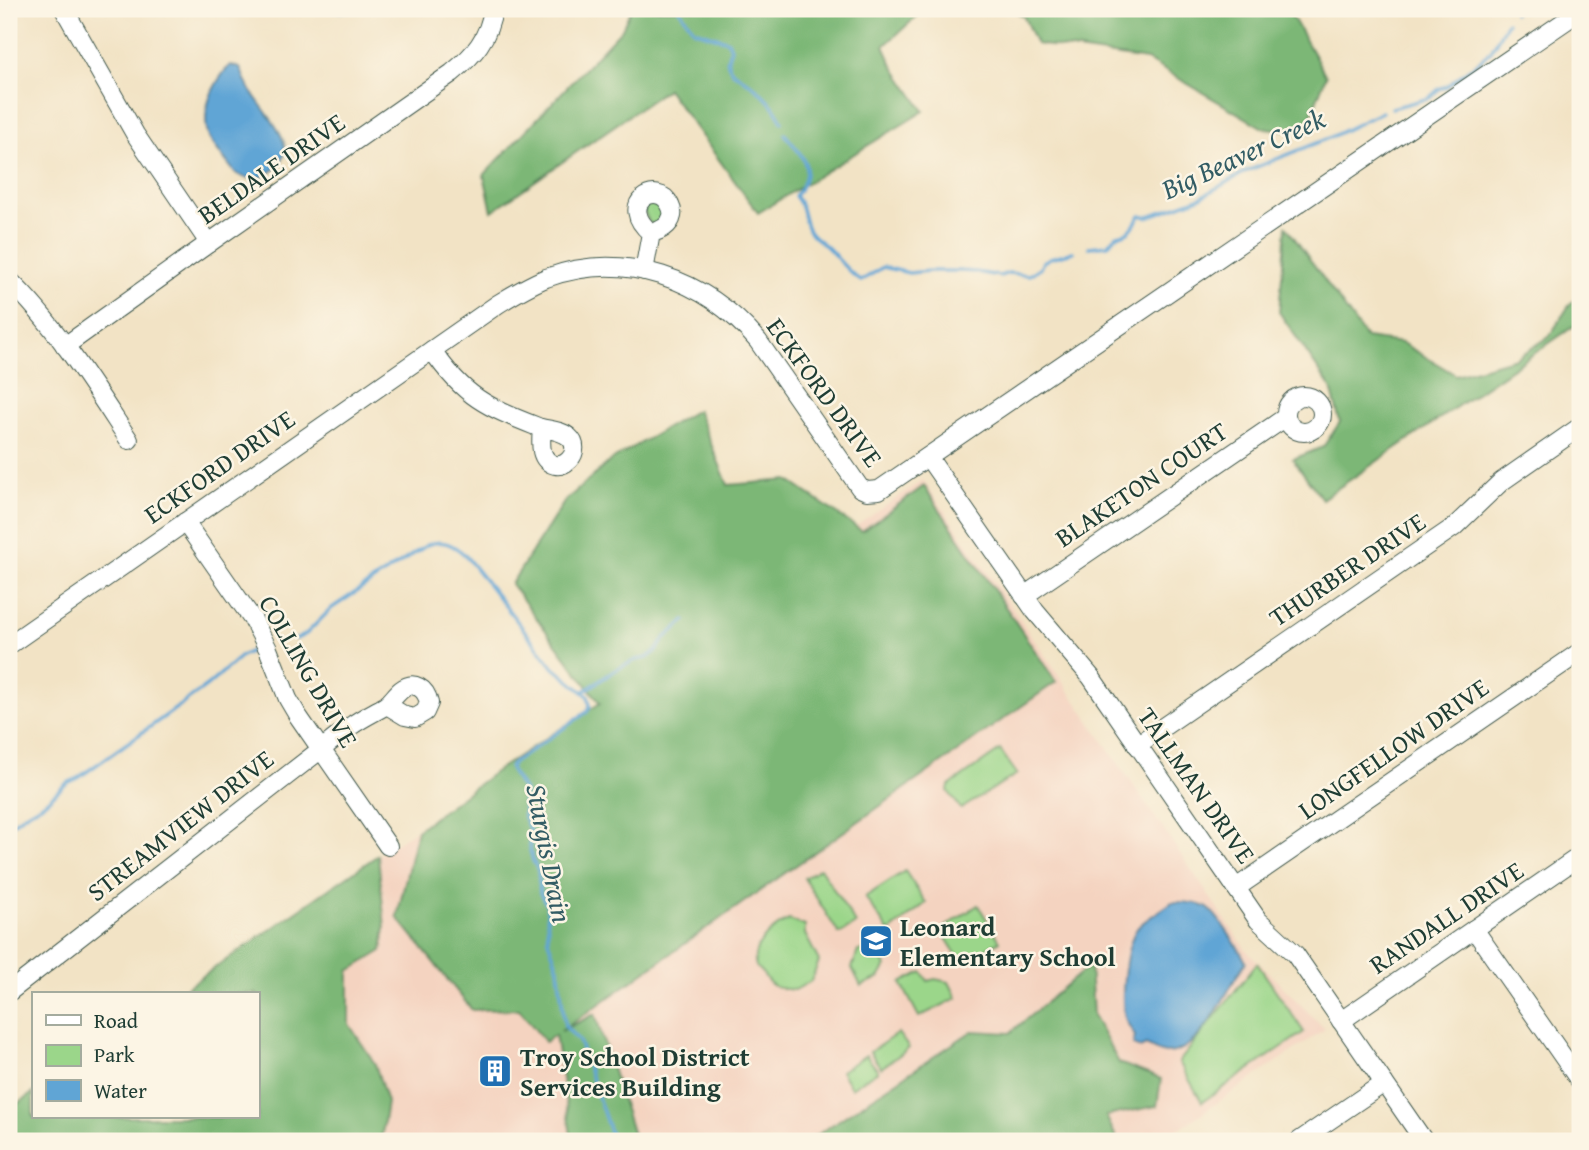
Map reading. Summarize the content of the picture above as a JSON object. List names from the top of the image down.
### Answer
{
  "streets": {
    "street": [
      "BELDALE DRIVE",
      "ECKFORD DRIVE",
      "BLAKETON COURT",
      "THURBER DRIVE",
      "COLLING DRIVE",
      "LONGFELLOW DRIVE",
      "TALLMAN DRIVE",
      "STREAMVIEW DRIVE",
      "RANDALL DRIVE"
    ]
  },
  "crossings": [
    ["ECKFORD DRIVE", "COLLING DRIVE"],
    ["ECKFORD DRIVE", "TALLMAN DRIVE"],
    ["BLAKETON COURT", "TALLMAN DRIVE"],
    ["THURBER DRIVE", "TALLMAN DRIVE"],
    ["COLLING DRIVE", "STREAMVIEW DRIVE"],
    ["LONGFELLOW DRIVE", "TALLMAN DRIVE"],
    ["TALLMAN DRIVE", "RANDALL DRIVE"]
  ],
  "water": ["Big Beaver Creek", "Sturgis Drain"],
  "places": {
    "school or university": ["Leonard Elementary School"],
    "building": ["Troy School District Services Building"]
  },
  "legend": ["Road", "Park", "Water"]
}
